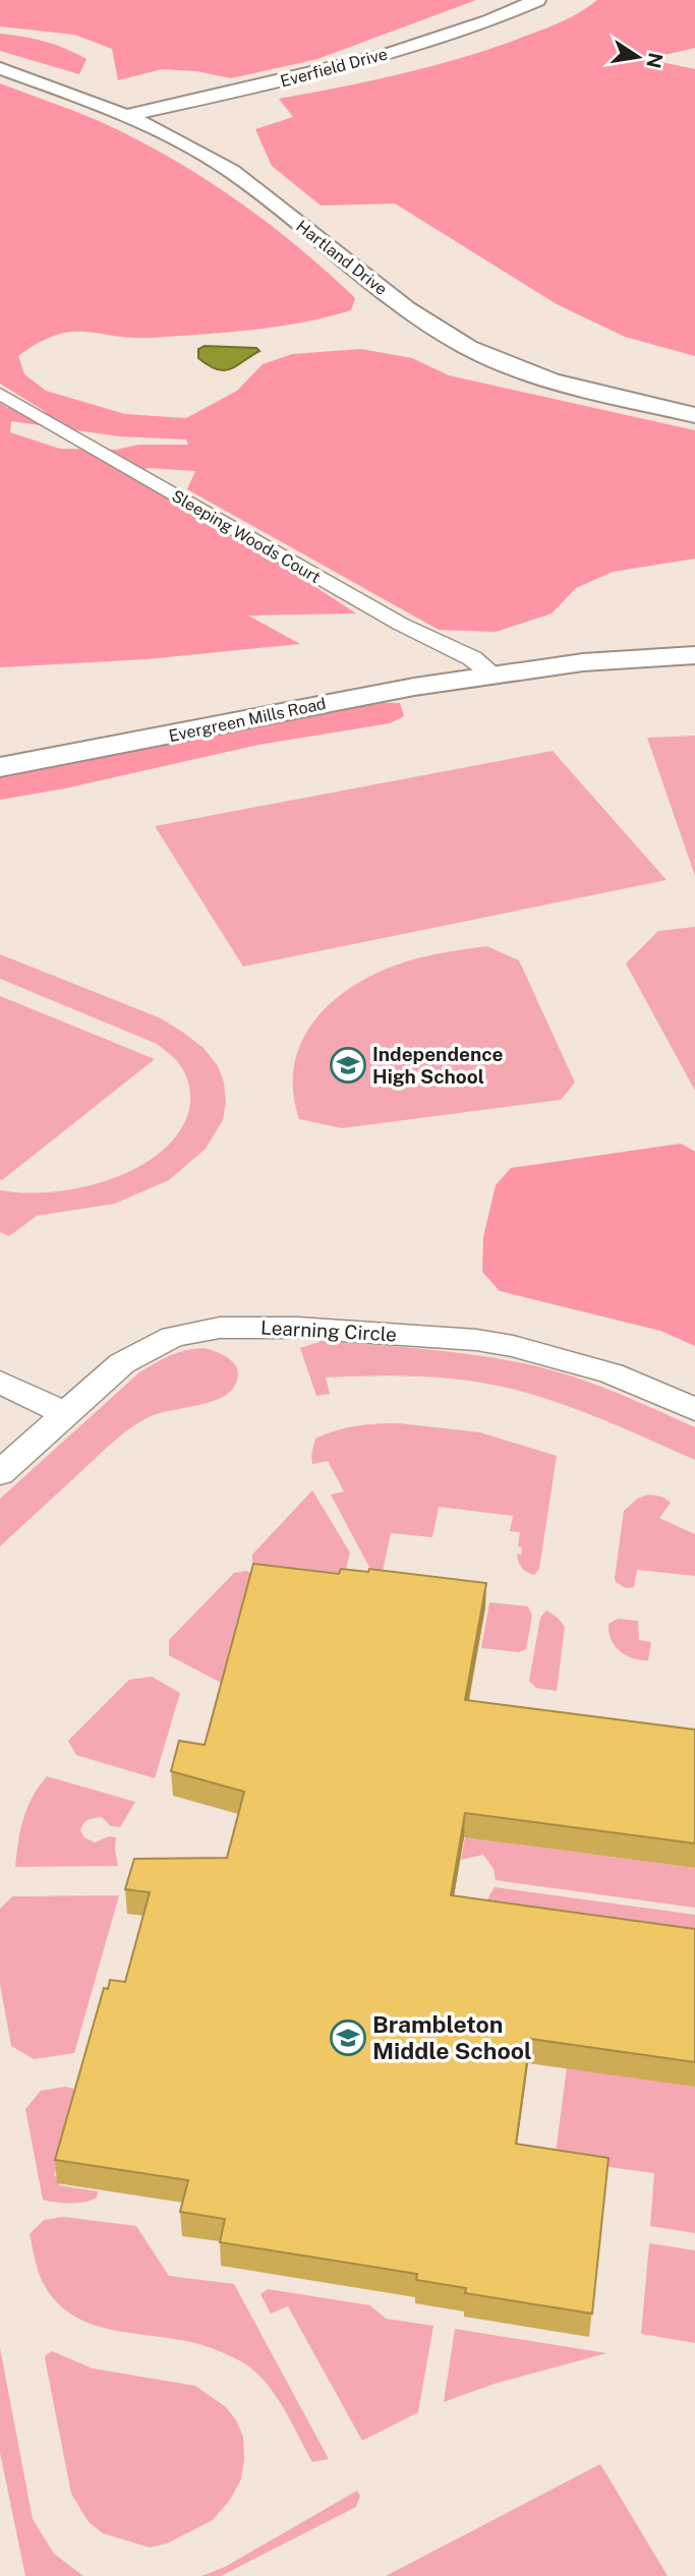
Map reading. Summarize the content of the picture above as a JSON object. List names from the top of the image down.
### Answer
{
  "streets": {
    "main road": ["Everfield Drive", "Hartland Drive", "Evergreen Mills Road"],
    "street": ["Sleeping Woods Court", "Learning Circle"]
  },
  "crossings": [
    ["Everfield Drive", "Hartland Drive"],
    ["Sleeping Woods Court", "Evergreen Mills Road"]
  ],
  "places": {
    "school or university": ["Independence High School", "Brambleton Middle School"]
  },
  "north": "right"
}
